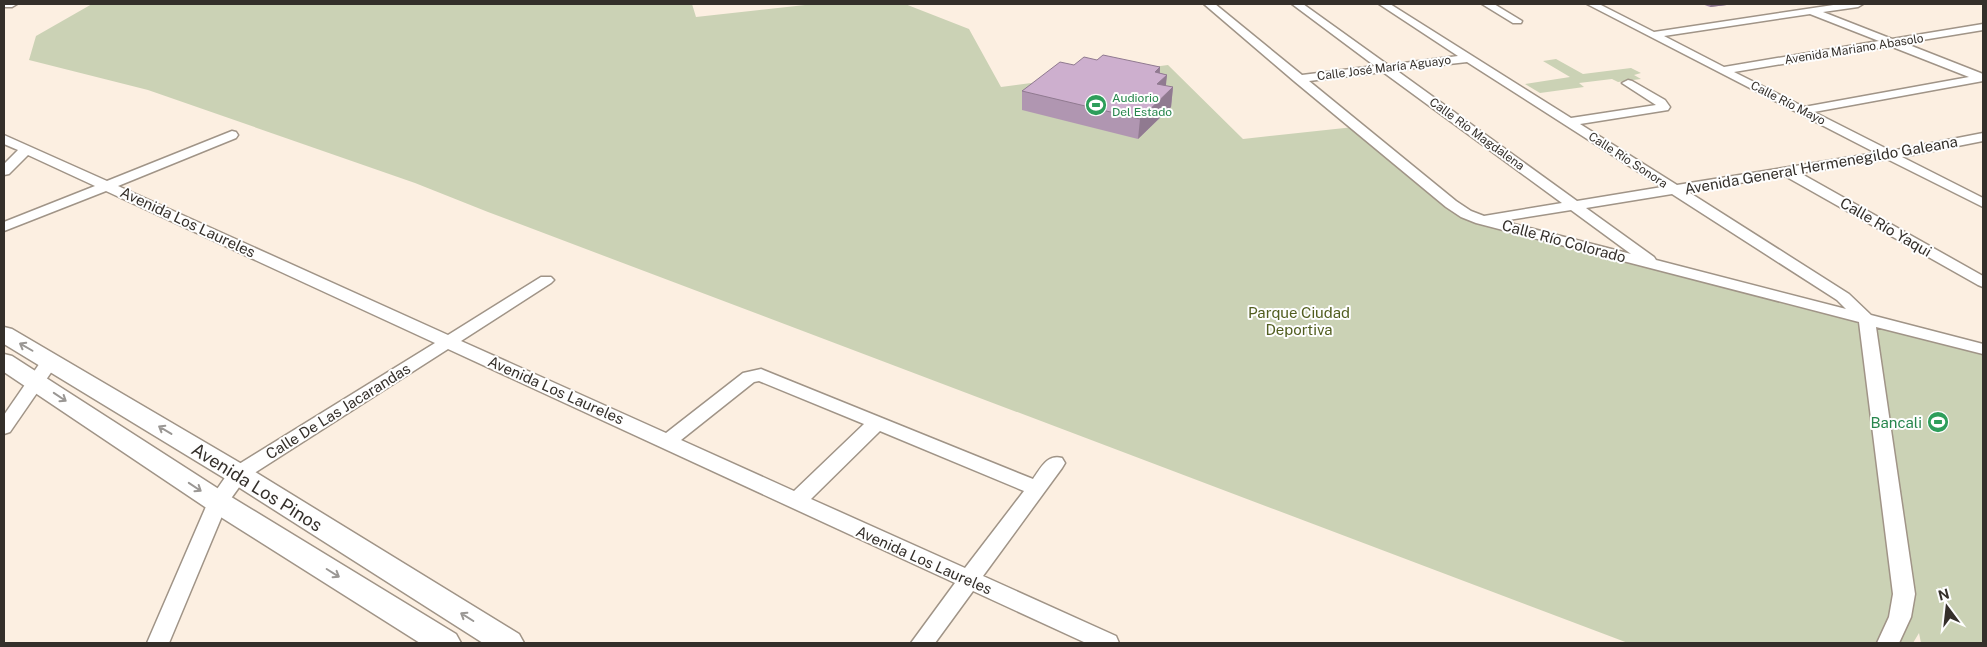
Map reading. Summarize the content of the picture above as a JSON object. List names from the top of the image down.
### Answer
{
  "streets": {
    "street": [
      "Avenida Mariano Abasolo",
      "Calle José María Aguayo",
      "Calle Río Mayo",
      "Calle Río Magdalena",
      "Calle Río Sonora",
      "Avenida General Hermenegildo Galeana",
      "Avenida Los Laureles",
      "Calle Río Yaqui",
      "Calle Río Colorado",
      "Calle De Las Jacarandas",
      "Avenida Los Pinos"
    ]
  },
  "crossings": [
    ["Avenida Mariano Abasolo", "Calle Río Mayo"],
    ["Calle José María Aguayo", "Calle Río Magdalena"],
    ["Calle José María Aguayo", "Calle Río Sonora"],
    ["Calle José María Aguayo", "Calle Río Colorado"],
    ["Calle Río Mayo", "Avenida General Hermenegildo Galeana"],
    ["Calle Río Magdalena", "Avenida General Hermenegildo Galeana"],
    ["Calle Río Magdalena", "Calle Río Colorado"],
    ["Calle Río Sonora", "Avenida General Hermenegildo Galeana"],
    ["Calle Río Sonora", "Calle Río Colorado"],
    ["Avenida General Hermenegildo Galeana", "Calle Río Yaqui"],
    ["Avenida General Hermenegildo Galeana", "Calle Río Colorado"],
    ["Avenida Los Laureles", "Calle De Las Jacarandas"],
    ["Calle De Las Jacarandas", "Avenida Los Pinos"]
  ],
  "parks": ["Parque Ciudad Deportiva"],
  "places": {
    "sports": ["Audiorio Del Estado", "Bancali"]
  },
  "north": "top"
}
